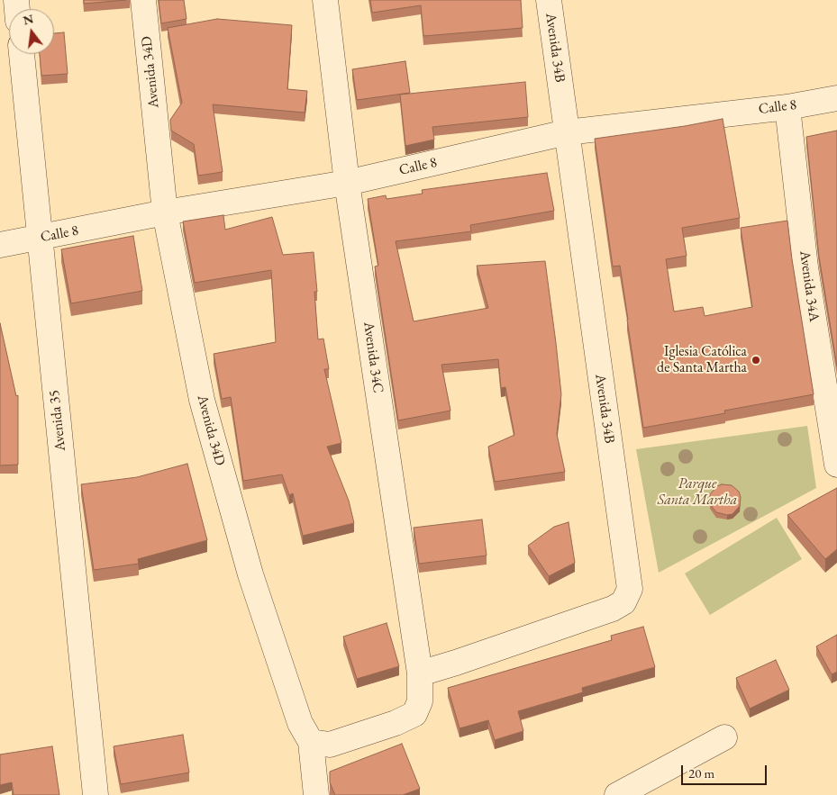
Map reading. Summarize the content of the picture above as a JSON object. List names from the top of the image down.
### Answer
{
  "streets": {
    "street": [
      "Avenida 34B",
      "Avenida 34D",
      "Calle 8",
      "Avenida 34A",
      "Avenida 34C",
      "Avenida 35"
    ]
  },
  "crossings": [
    ["Avenida 34B", "Calle 8"],
    ["Avenida 34B", "Avenida 34C"],
    ["Avenida 34D", "Calle 8"],
    ["Avenida 34D", "Avenida 34C"],
    ["Calle 8", "Avenida 34A"],
    ["Calle 8", "Avenida 34C"],
    ["Calle 8", "Avenida 35"]
  ],
  "parks": ["Parque Santa Martha"],
  "places": ["Iglesia Católica de Santa Martha"],
  "scale_bar": "20 m",
  "north": "top"
}
